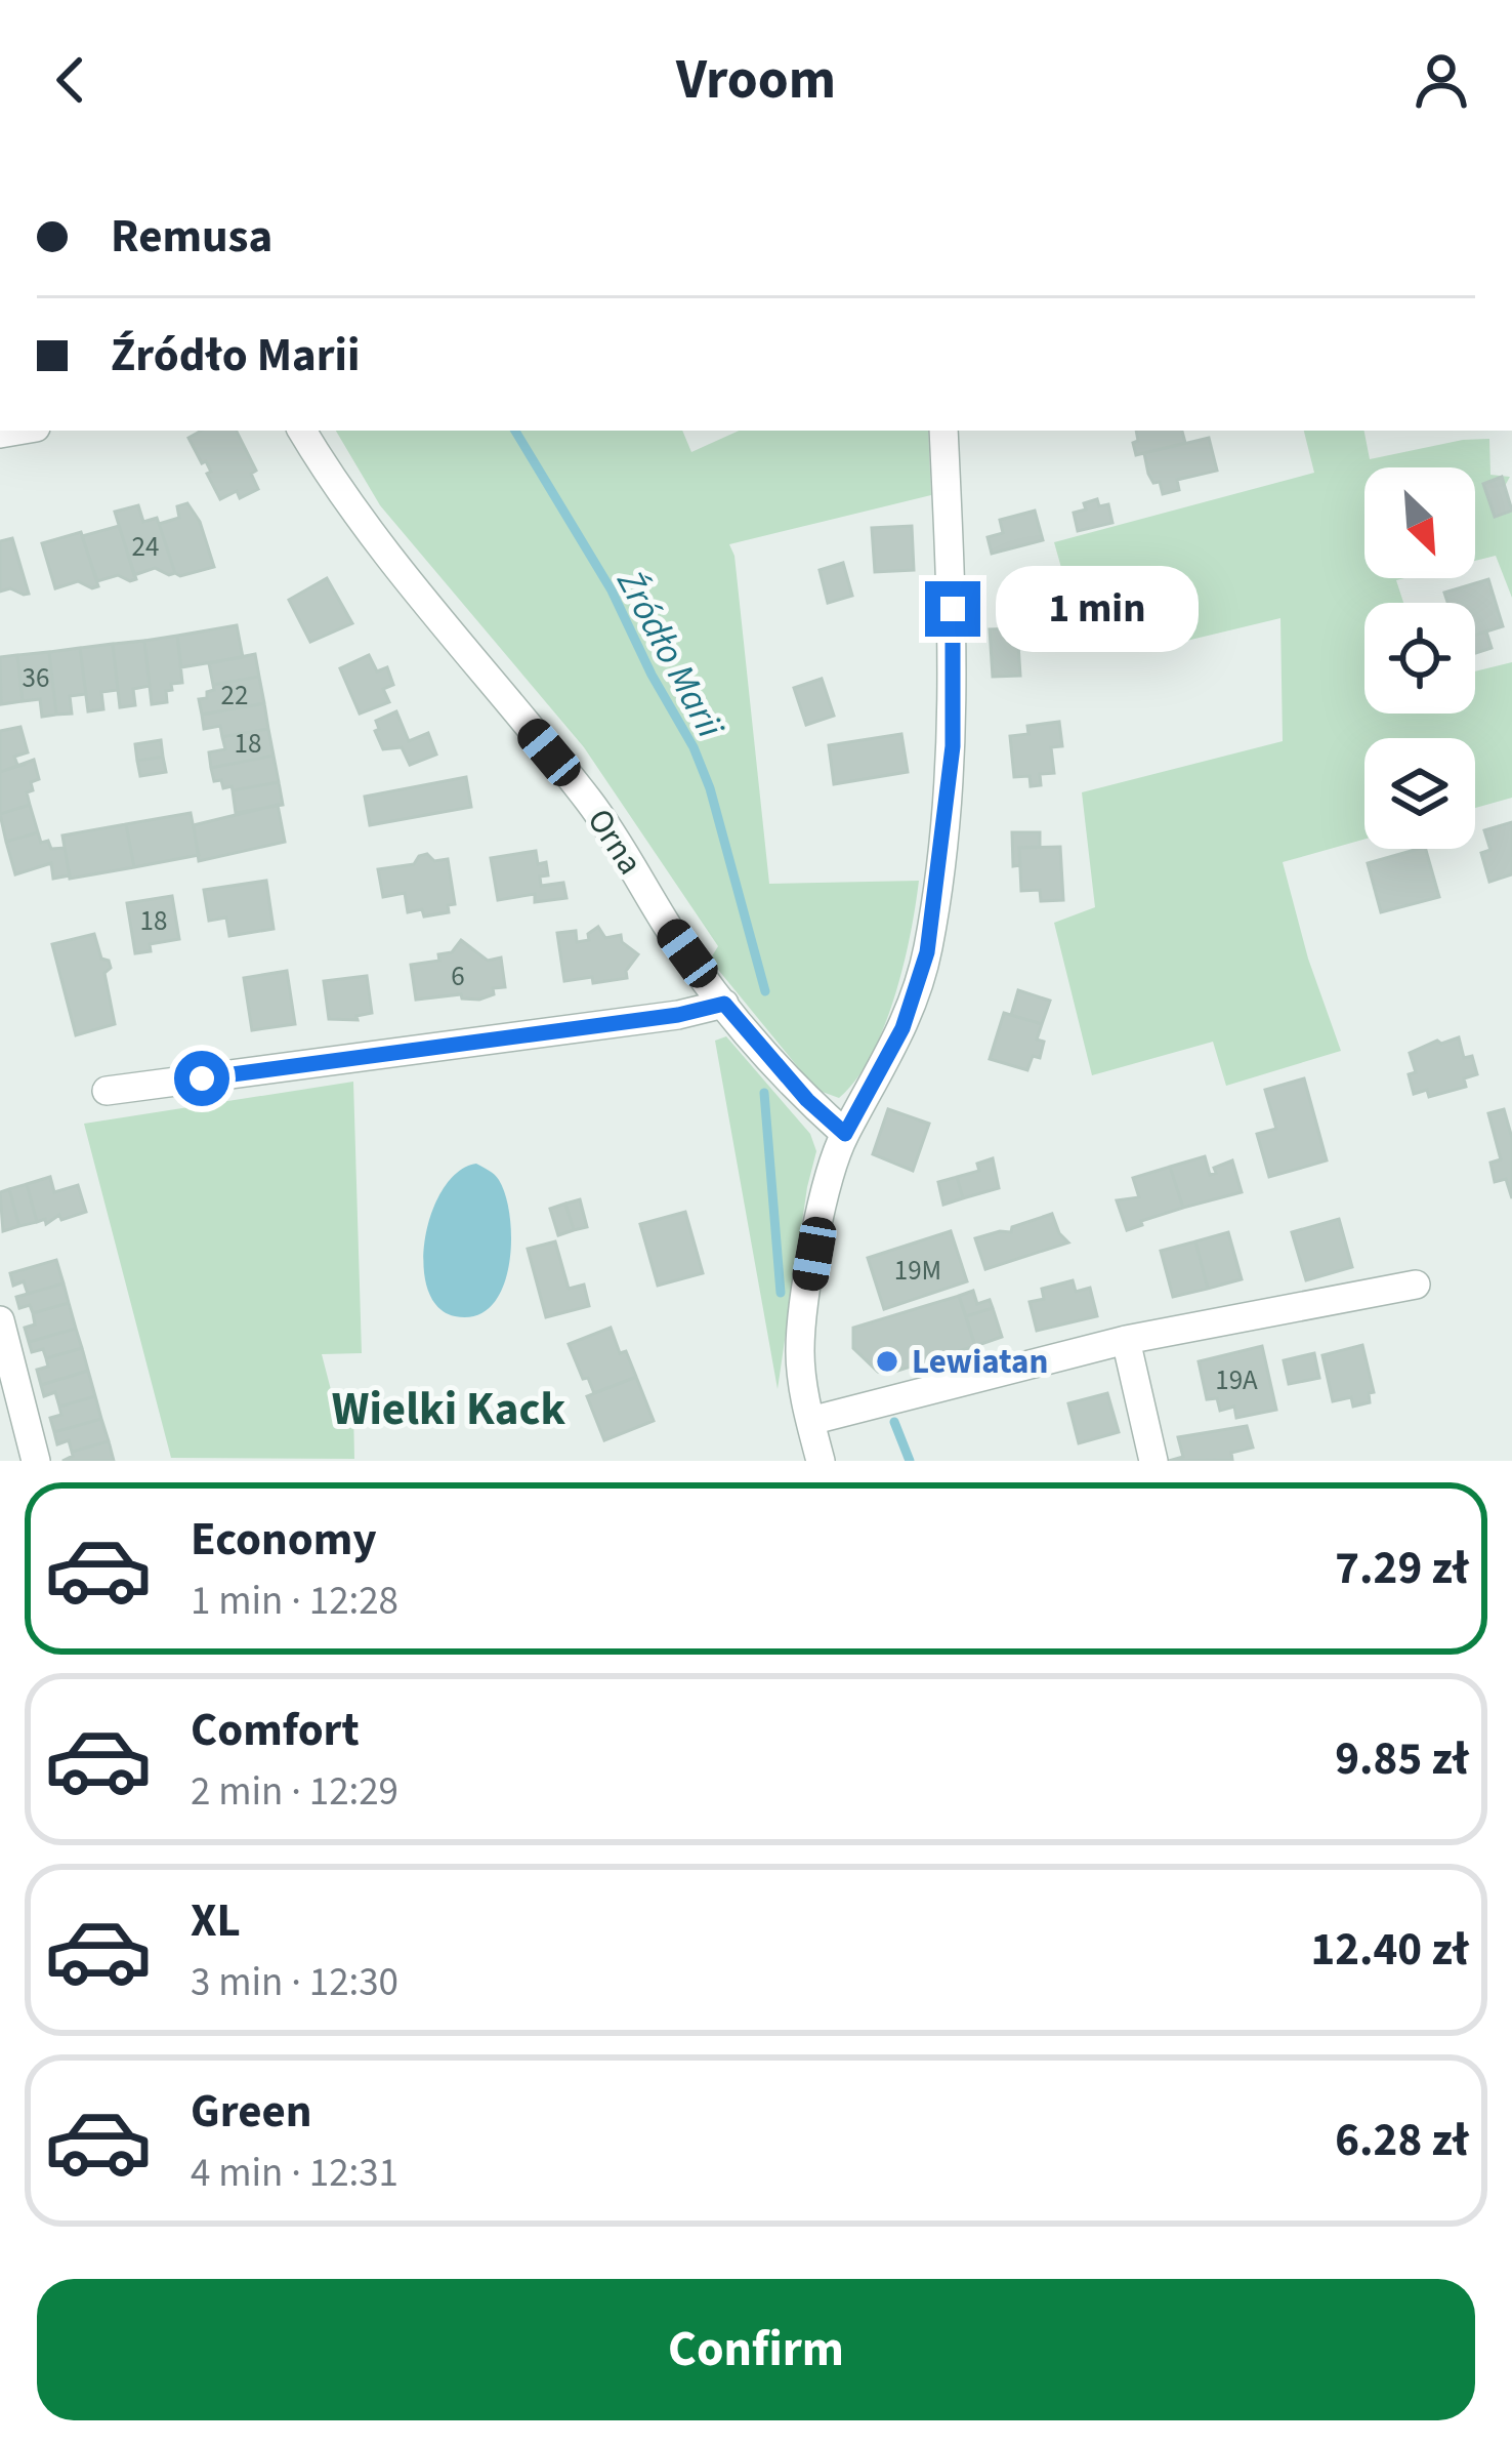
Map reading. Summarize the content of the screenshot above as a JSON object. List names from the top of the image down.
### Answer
{
  "streets": {
    "street": ["Orna"]
  },
  "districts": ["Wielki Kack"],
  "water": ["Źródło Marii"],
  "places": ["Lewiatan"],
  "house_numbers": [
    "24",
    "36",
    "22",
    "18",
    "18",
    "6",
    "19M",
    "19A"
  ],
  "north": "bottom right",
  "page": {
    "header": "Vroom",
    "banner": ["Remusa", "Źródło Marii"],
    "bubble": "1 min",
    "list": [
      {
        "name": "Economy",
        "note": "1 min · 12:28",
        "value": "7.29 zł"
      },
      {
        "name": "Comfort",
        "note": "2 min · 12:29",
        "value": "9.85 zł"
      },
      {
        "name": "XL",
        "note": "3 min · 12:30",
        "value": "12.40 zł"
      },
      {
        "name": "Green",
        "note": "4 min · 12:31",
        "value": "6.28 zł"
      }
    ],
    "buttons": "Confirm"
  }
}
